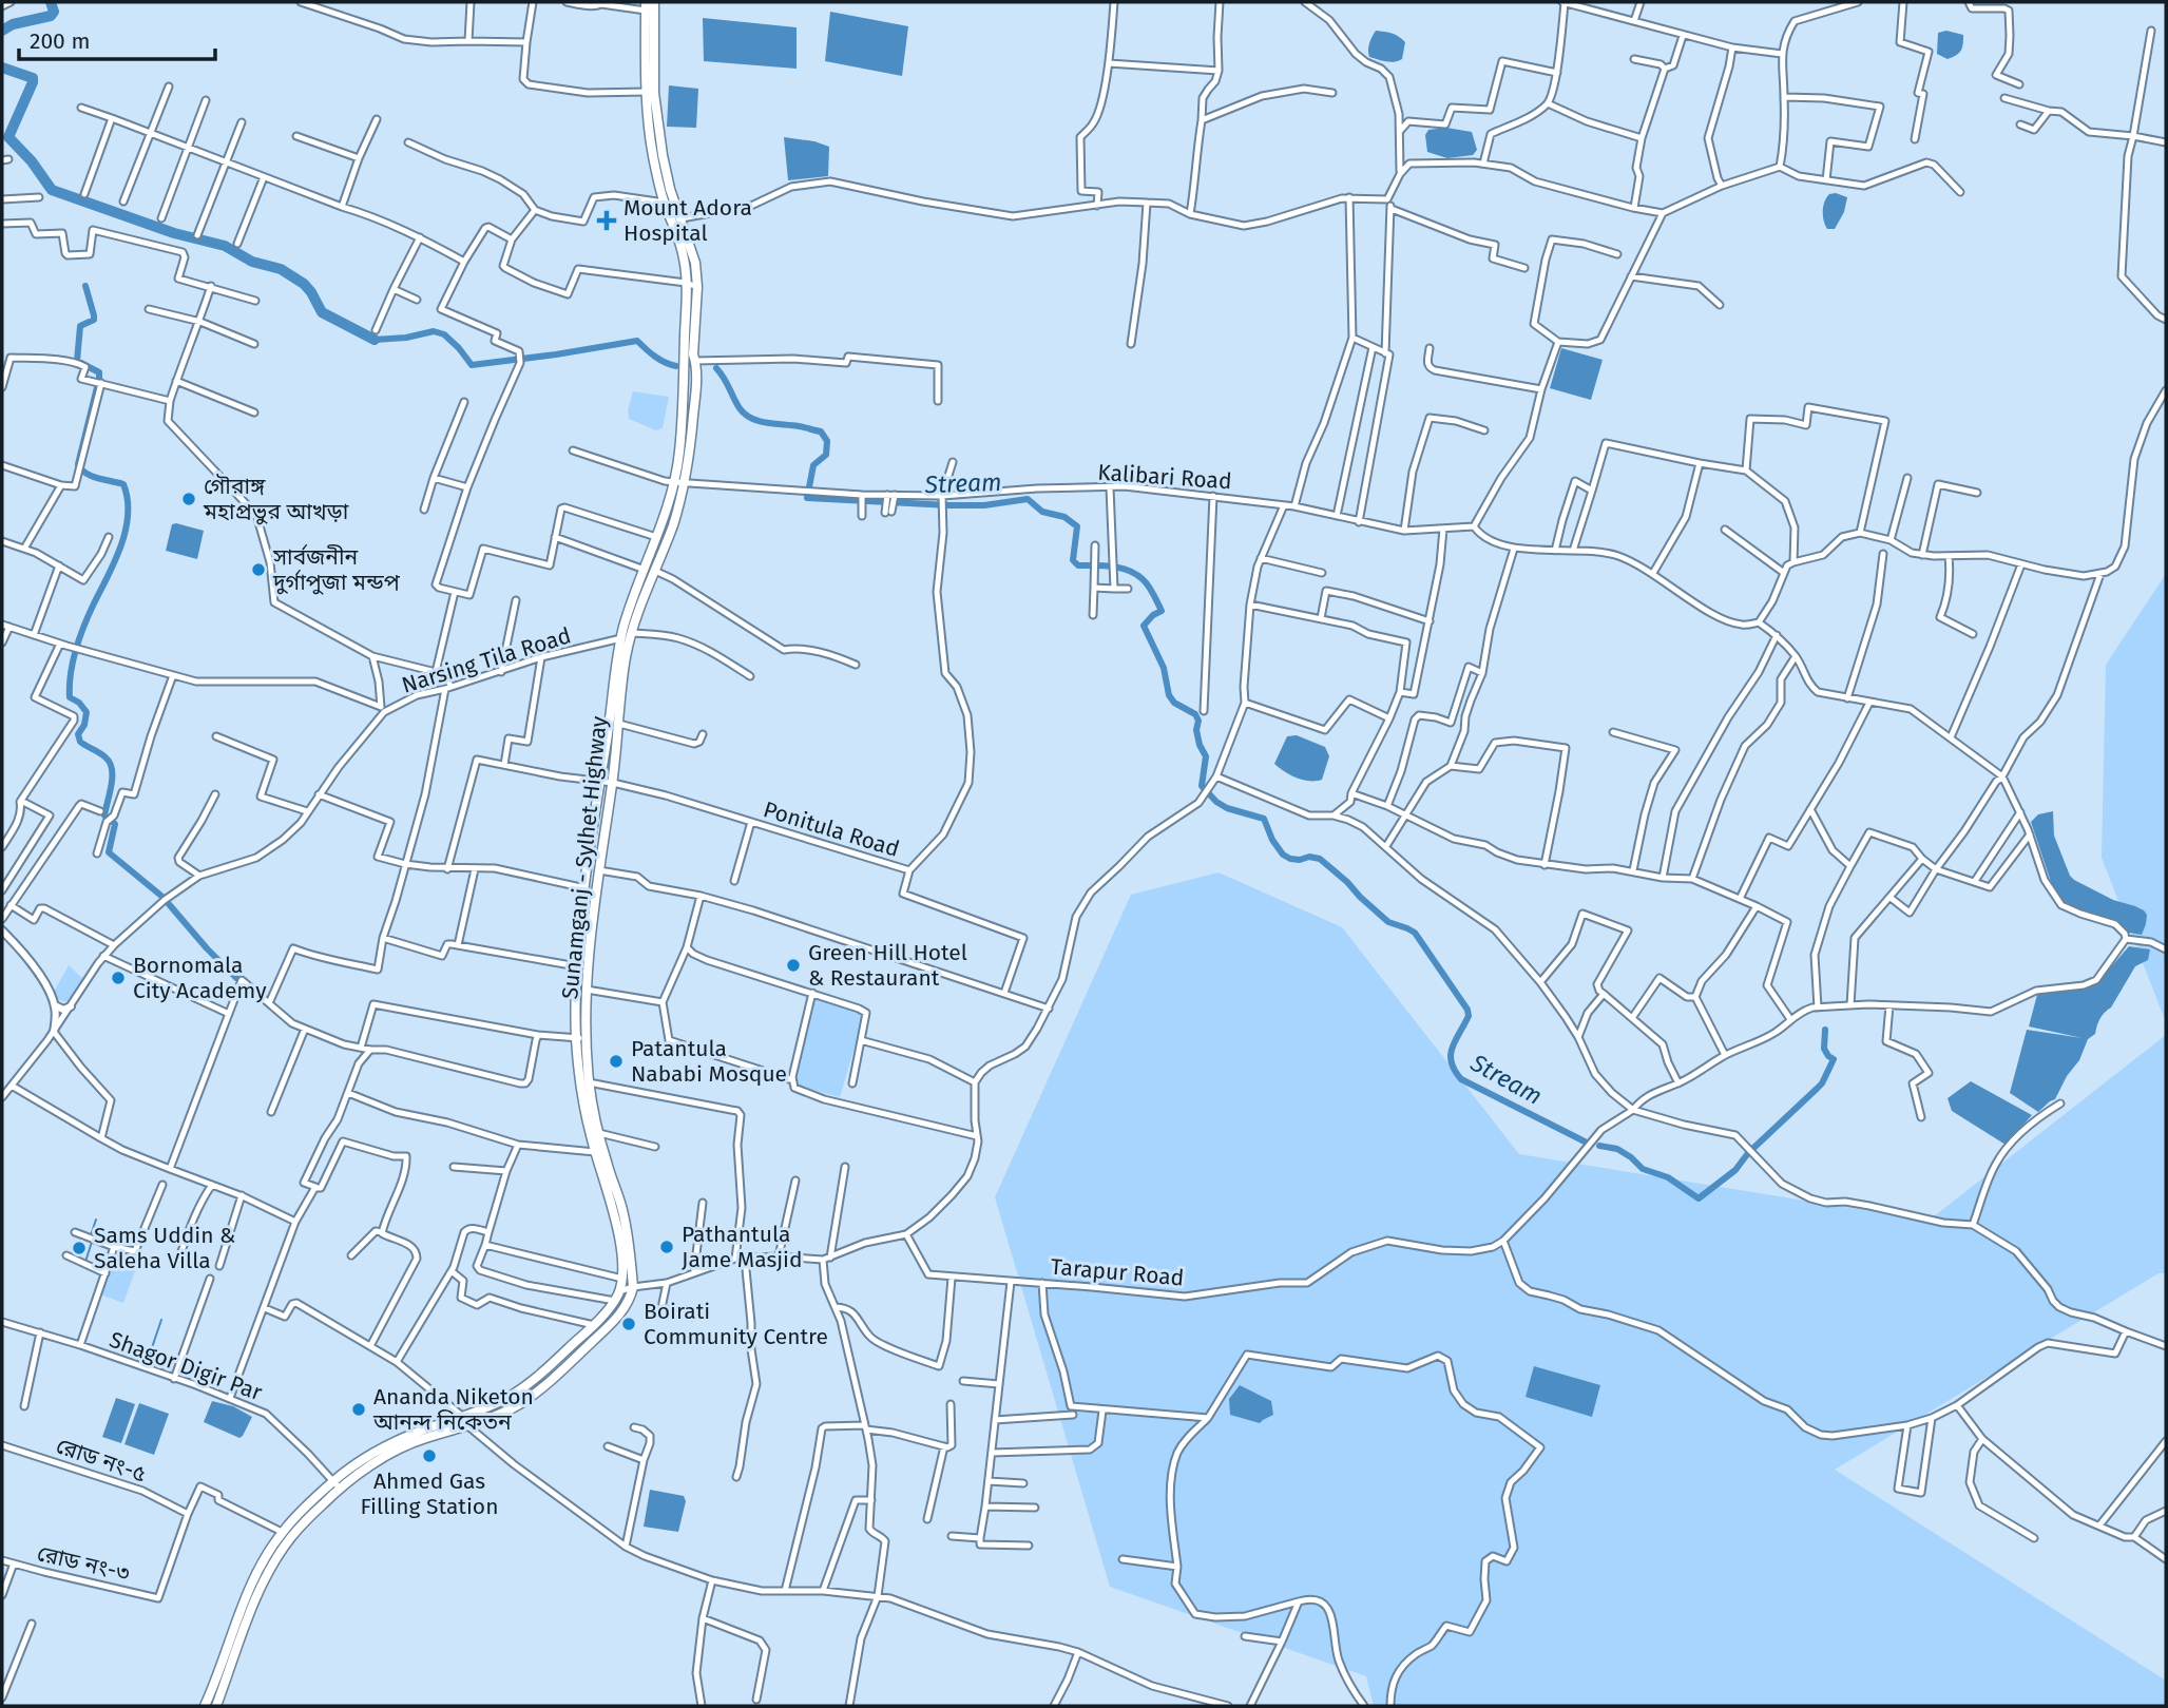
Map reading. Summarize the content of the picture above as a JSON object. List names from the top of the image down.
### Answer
{
  "streets": {
    "main road": ["Sunamganj - Sylhet Highway"],
    "street": [
      "Kalibari Road",
      "Narsing Tila Road",
      "Ponitula Road",
      "Tarapur Road",
      "Shagor Digir Par",
      "রোড নং-৫",
      "রোড নং-৩"
    ]
  },
  "crossings": [
    ["Kalibari Road", "Ponitula Road"],
    ["Kalibari Road", "Sunamganj - Sylhet Highway"],
    ["Narsing Tila Road", "Sunamganj - Sylhet Highway"],
    ["Ponitula Road", "Sunamganj - Sylhet Highway"],
    ["Sunamganj - Sylhet Highway", "Shagor Digir Par"],
    ["রোড নং-৫", "রোড নং-৩"]
  ],
  "water": ["Stream"],
  "places": {
    "health": ["Mount Adora Hospital"],
    "other": [
      "গৌরাঙ্গ মহাপ্রভুর আখড়া",
      "সার্বজনীন দুর্গাপুজা মন্ডপ",
      "Green Hill Hotel & Restaurant",
      "Bornomala City Academy",
      "Patantula Nababi Mosque",
      "Pathantula Jame Masjid",
      "Sams Uddin & Saleha Villa",
      "Boirati Community Centre",
      "Ananda Niketon আনন্দ নিকেতন",
      "Ahmed Gas Filling Station"
    ]
  },
  "scale_bar": "200 m"
}
